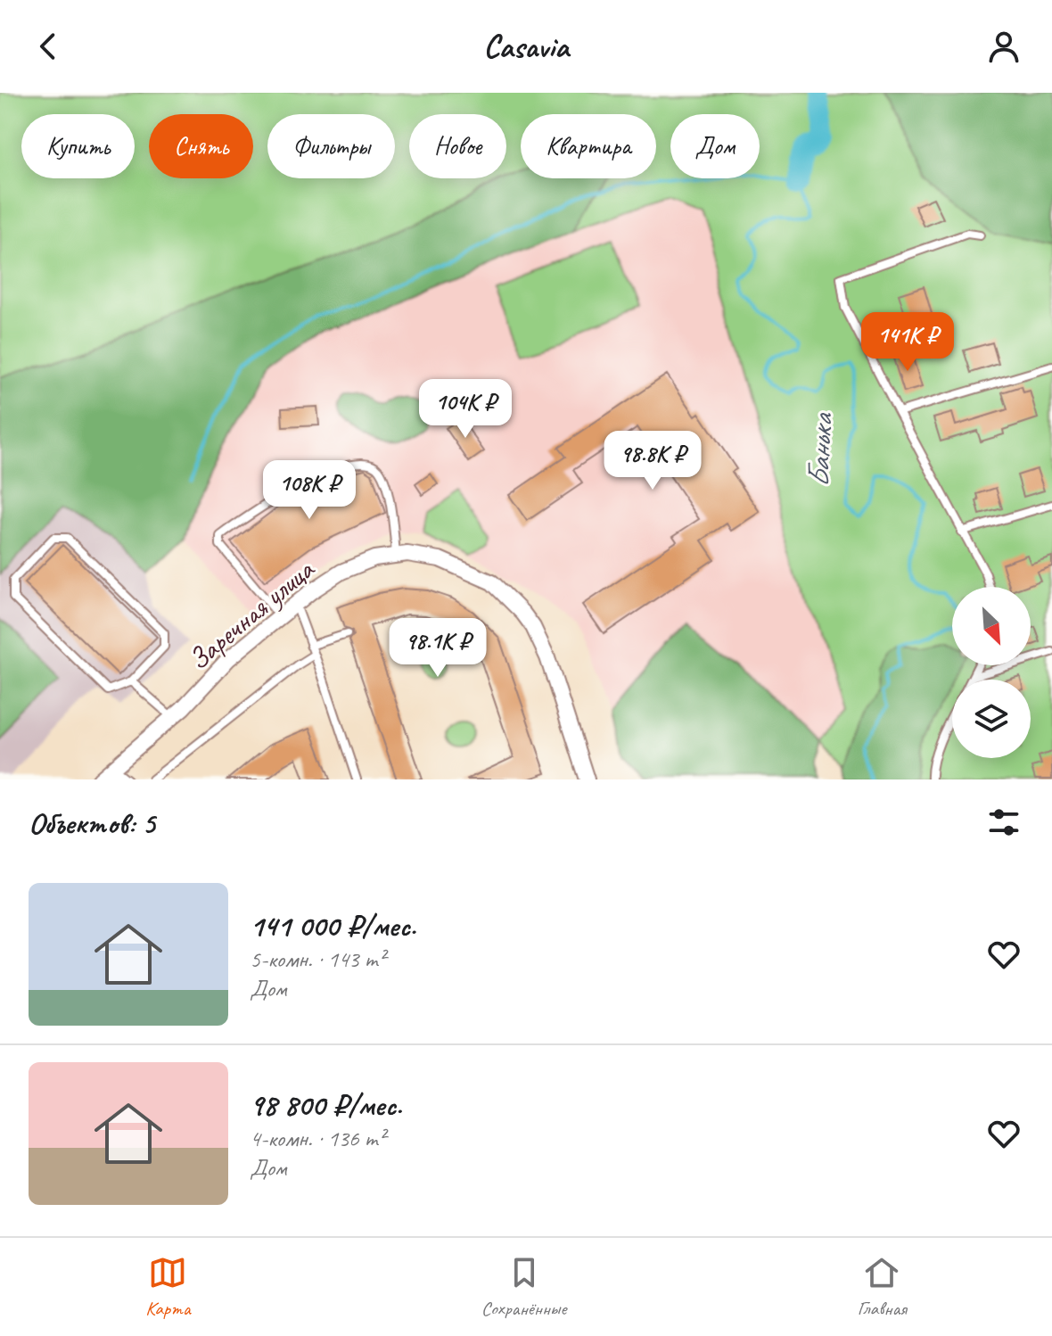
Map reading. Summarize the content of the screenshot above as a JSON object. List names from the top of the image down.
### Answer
{
  "streets": {
    "street": ["Заречная улица"]
  },
  "water": ["Банька"],
  "north": "bottom right",
  "page": {
    "header": "Casavia",
    "chip": [
      "Купить",
      "Снять",
      "Фильтры",
      "Новое",
      "Квартира",
      "Дом"
    ],
    "price": [
      "141K ₽",
      "104K ₽",
      "98.8K ₽",
      "108K ₽",
      "98.1K ₽"
    ],
    "heading": "Объектов: 5",
    "list": [
      {
        "name": "141 000 ₽/мес.",
        "note": "5-комн. · 143 m² · Дом"
      },
      {
        "name": "98 800 ₽/мес.",
        "note": "4-комн. · 136 m² · Дом"
      }
    ],
    "tabs": ["Карта", "Сохранённые", "Главная"]
  }
}
